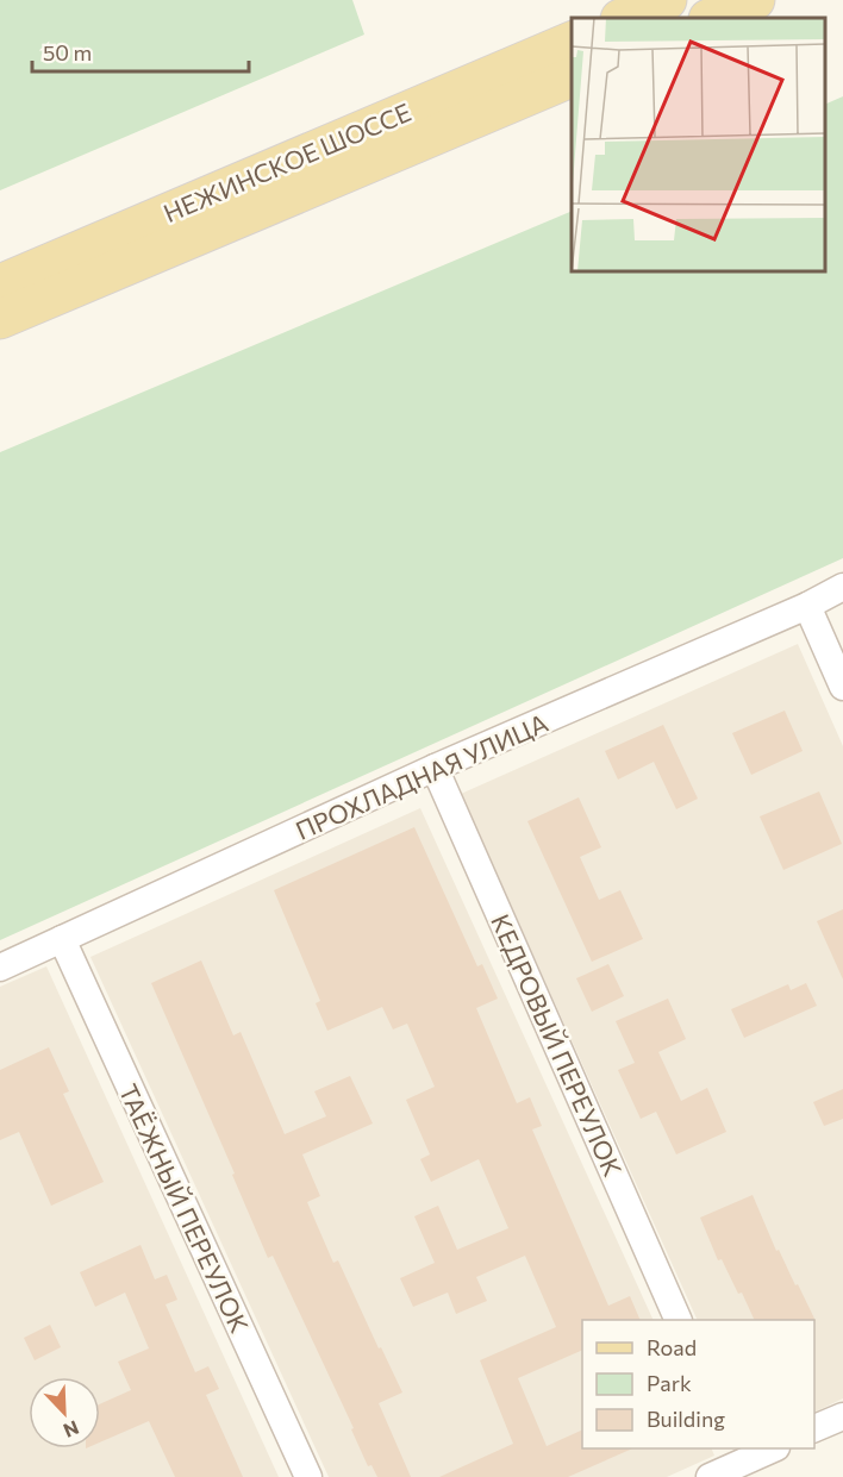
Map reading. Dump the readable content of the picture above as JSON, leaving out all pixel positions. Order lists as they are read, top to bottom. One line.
{"streets":{"main road":["НЕЖИНСКОЕ ШОССЕ"],"street":["ПРОХЛАДНАЯ УЛИЦА","КЕДРОВЫЙ ПЕРЕУЛОК","ТАЁЖНЫЙ ПЕРЕУЛОК"]},"crossings":[["ПРОХЛАДНАЯ УЛИЦА","КЕДРОВЫЙ ПЕРЕУЛОК"],["ПРОХЛАДНАЯ УЛИЦА","ТАЁЖНЫЙ ПЕРЕУЛОК"]],"legend":["Road","Park","Building"],"scale_bar":"50 m","north":"bottom right"}
